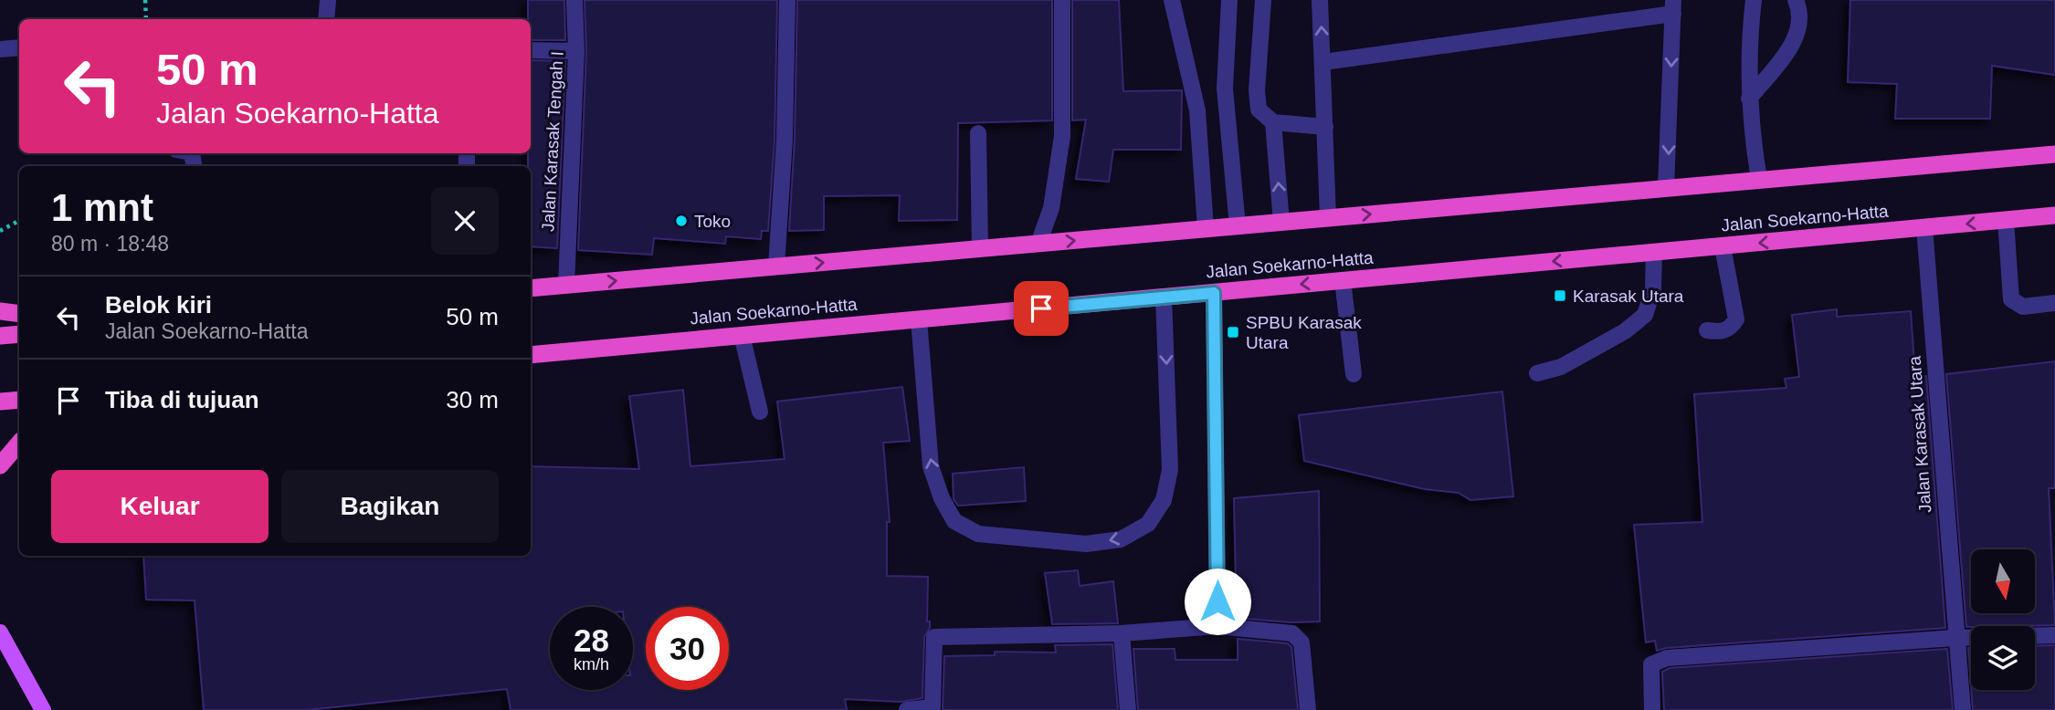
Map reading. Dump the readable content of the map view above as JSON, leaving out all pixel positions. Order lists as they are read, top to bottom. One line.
{"streets":{"highway":["Jalan Soekarno-Hatta"],"street":["Jalan Karasak Tengah I","Jalan Karasak Utara"]},"crossings":[["Jalan Soekarno-Hatta","Jalan Karasak Utara"]],"places":{"other":["Toko"],"transit":["Karasak Utara","SPBU Karasak Utara"]},"north":"bottom","page":{"turn":["50 m","Jalan Soekarno-Hatta"],"heading":["1 mnt","80 m · 18:48"],"list":[{"name":"Belok kiri","note":"Jalan Soekarno-Hatta","value":"50 m"},{"name":"Tiba di tujuan","value":"30 m"}],"buttons":["Keluar","Bagikan"],"speed":"28 km/h","limit":"30"}}
